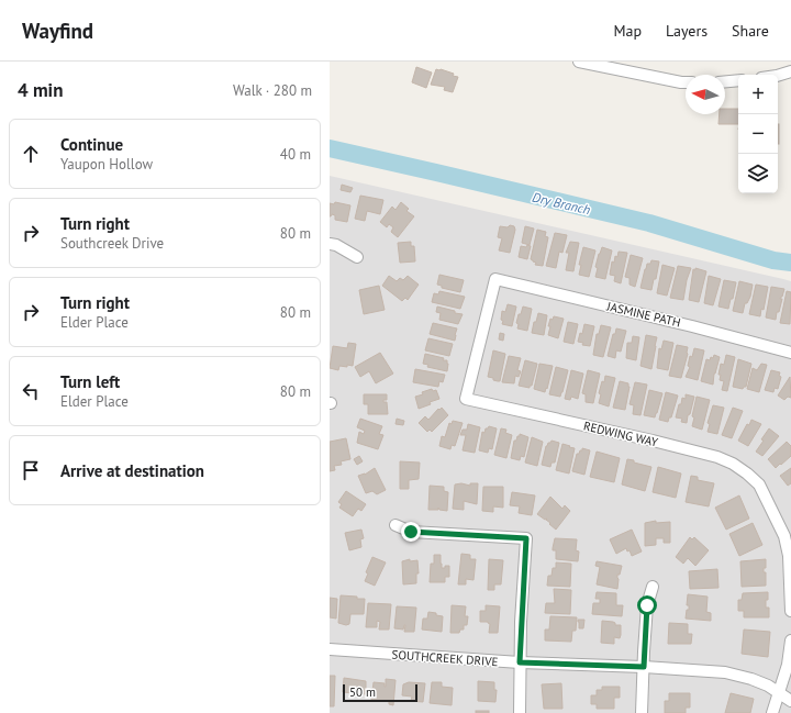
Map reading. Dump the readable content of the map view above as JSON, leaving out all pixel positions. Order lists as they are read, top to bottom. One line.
{"streets":{"street":["JASMINE PATH","REDWING WAY","SOUTHCREEK DRIVE"]},"crossings":[["JASMINE PATH","REDWING WAY"]],"water":["Dry Branch"],"scale_bar":"50 m","north":"left","page":{"header":"Wayfind","nav":["Map","Layers","Share"],"heading":["4 min","Walk · 280 m"],"map_buttons":["+","−"],"list":[["Continue","Yaupon Hollow","40 m"],["Turn right","Southcreek Drive","80 m"],["Turn right","Elder Place","80 m"],["Turn left","Elder Place","80 m"],"Arrive at destination"],"scale":"50 m"}}
